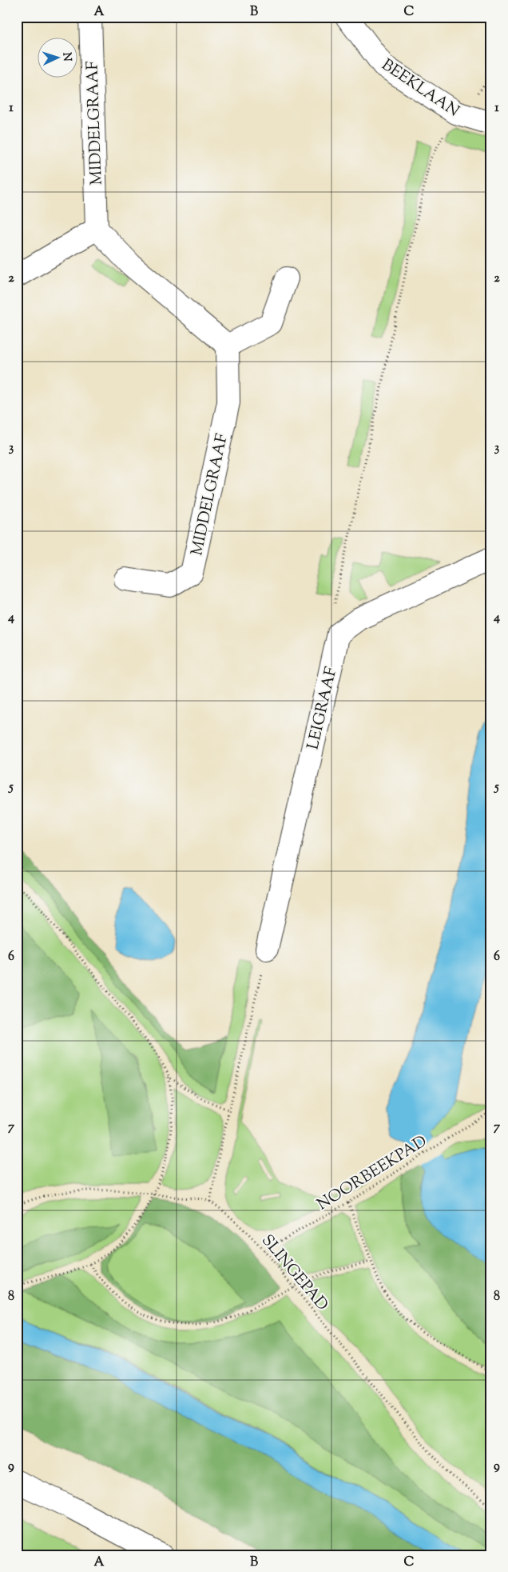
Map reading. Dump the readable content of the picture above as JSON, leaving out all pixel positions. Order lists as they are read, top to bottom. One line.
{"streets":{"street":["BEEKLAAN","MIDDELGRAAF","LEIGRAAF"],"path":["NOORBEEKPAD","SLINGEPAD"]},"crossings":[["NOORBEEKPAD","SLINGEPAD"]],"north":"right","grid":{"columns":["A","B","C"],"rows":["1","2","3","4","5","6","7","8","9"]}}
